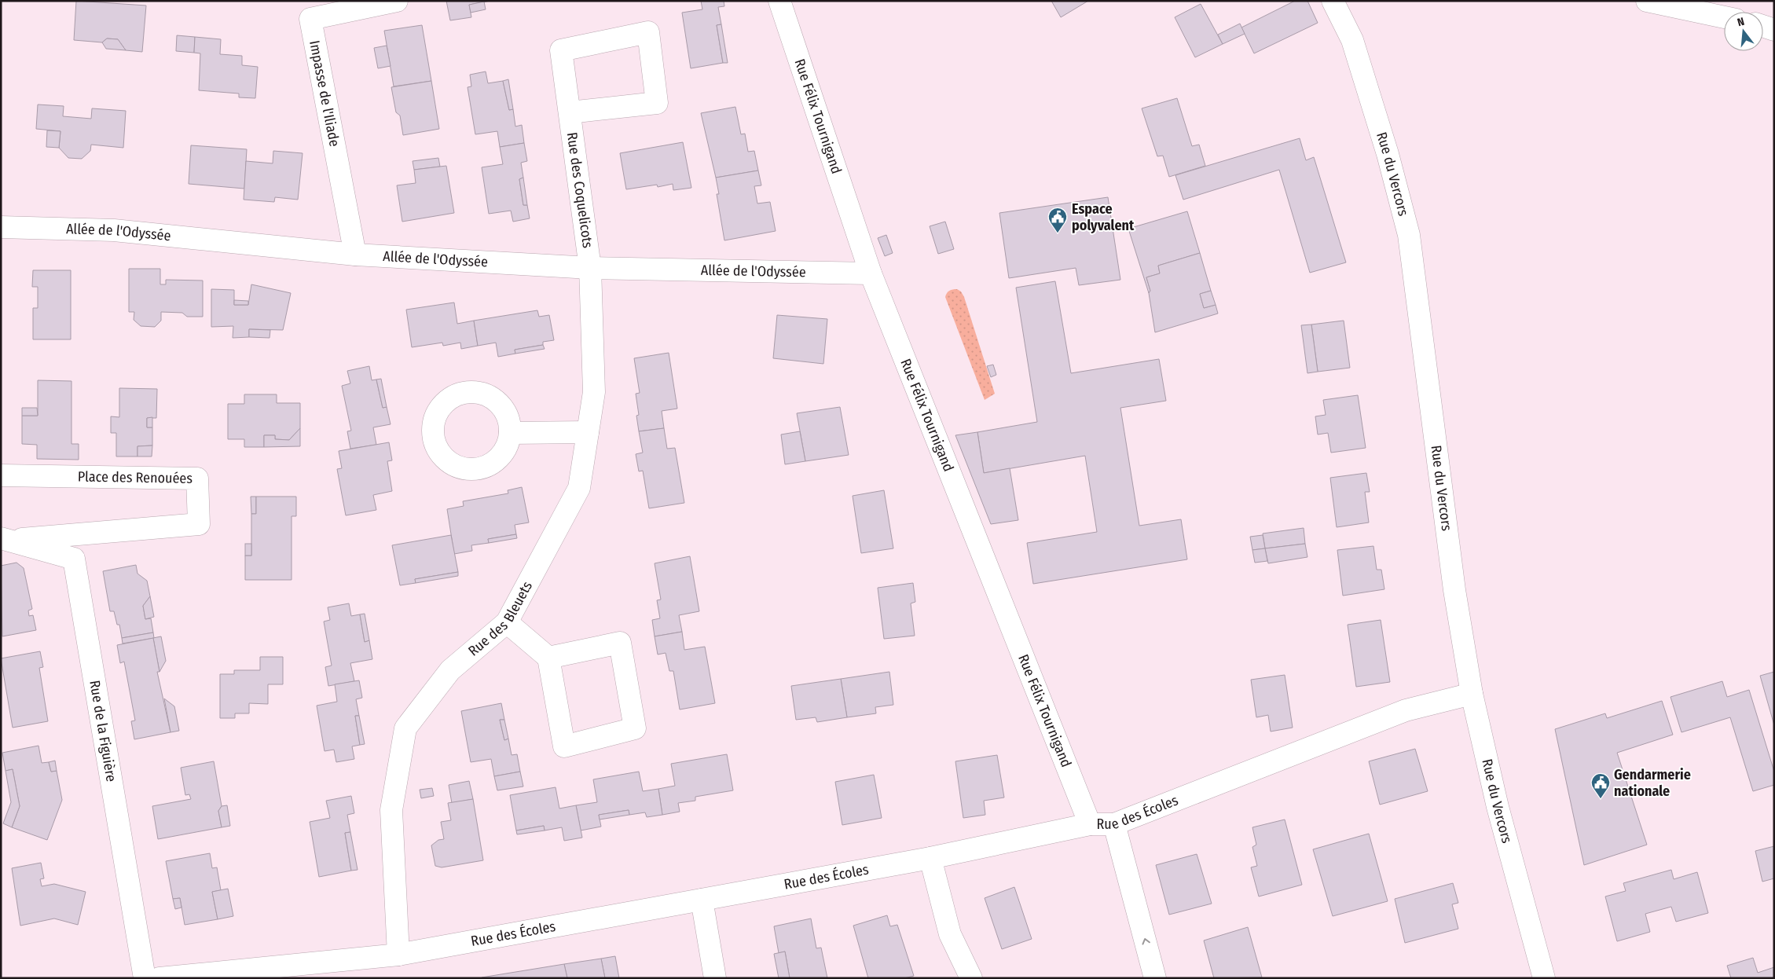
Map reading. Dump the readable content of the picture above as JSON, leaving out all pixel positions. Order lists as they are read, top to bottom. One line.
{"streets":{"street":["Impasse de l'Iliade","Rue Félix Tournigand","Rue du Vercors","Rue des Coquelicots","Allée de l'Odyssée","Place des Renouées","Rue des Bleuets","Rue de la Figuière","Rue des Écoles"]},"crossings":[["Impasse de l'Iliade","Allée de l'Odyssée"],["Rue Félix Tournigand","Allée de l'Odyssée"],["Rue Félix Tournigand","Rue des Écoles"],["Rue du Vercors","Rue des Écoles"],["Rue des Coquelicots","Allée de l'Odyssée"],["Rue des Coquelicots","Rue des Bleuets"],["Allée de l'Odyssée","Rue des Bleuets"],["Place des Renouées","Rue de la Figuière"],["Rue des Bleuets","Rue des Écoles"]],"places":{"public building":["Espace polyvalent","Gendarmerie nationale"]},"north":"top"}
